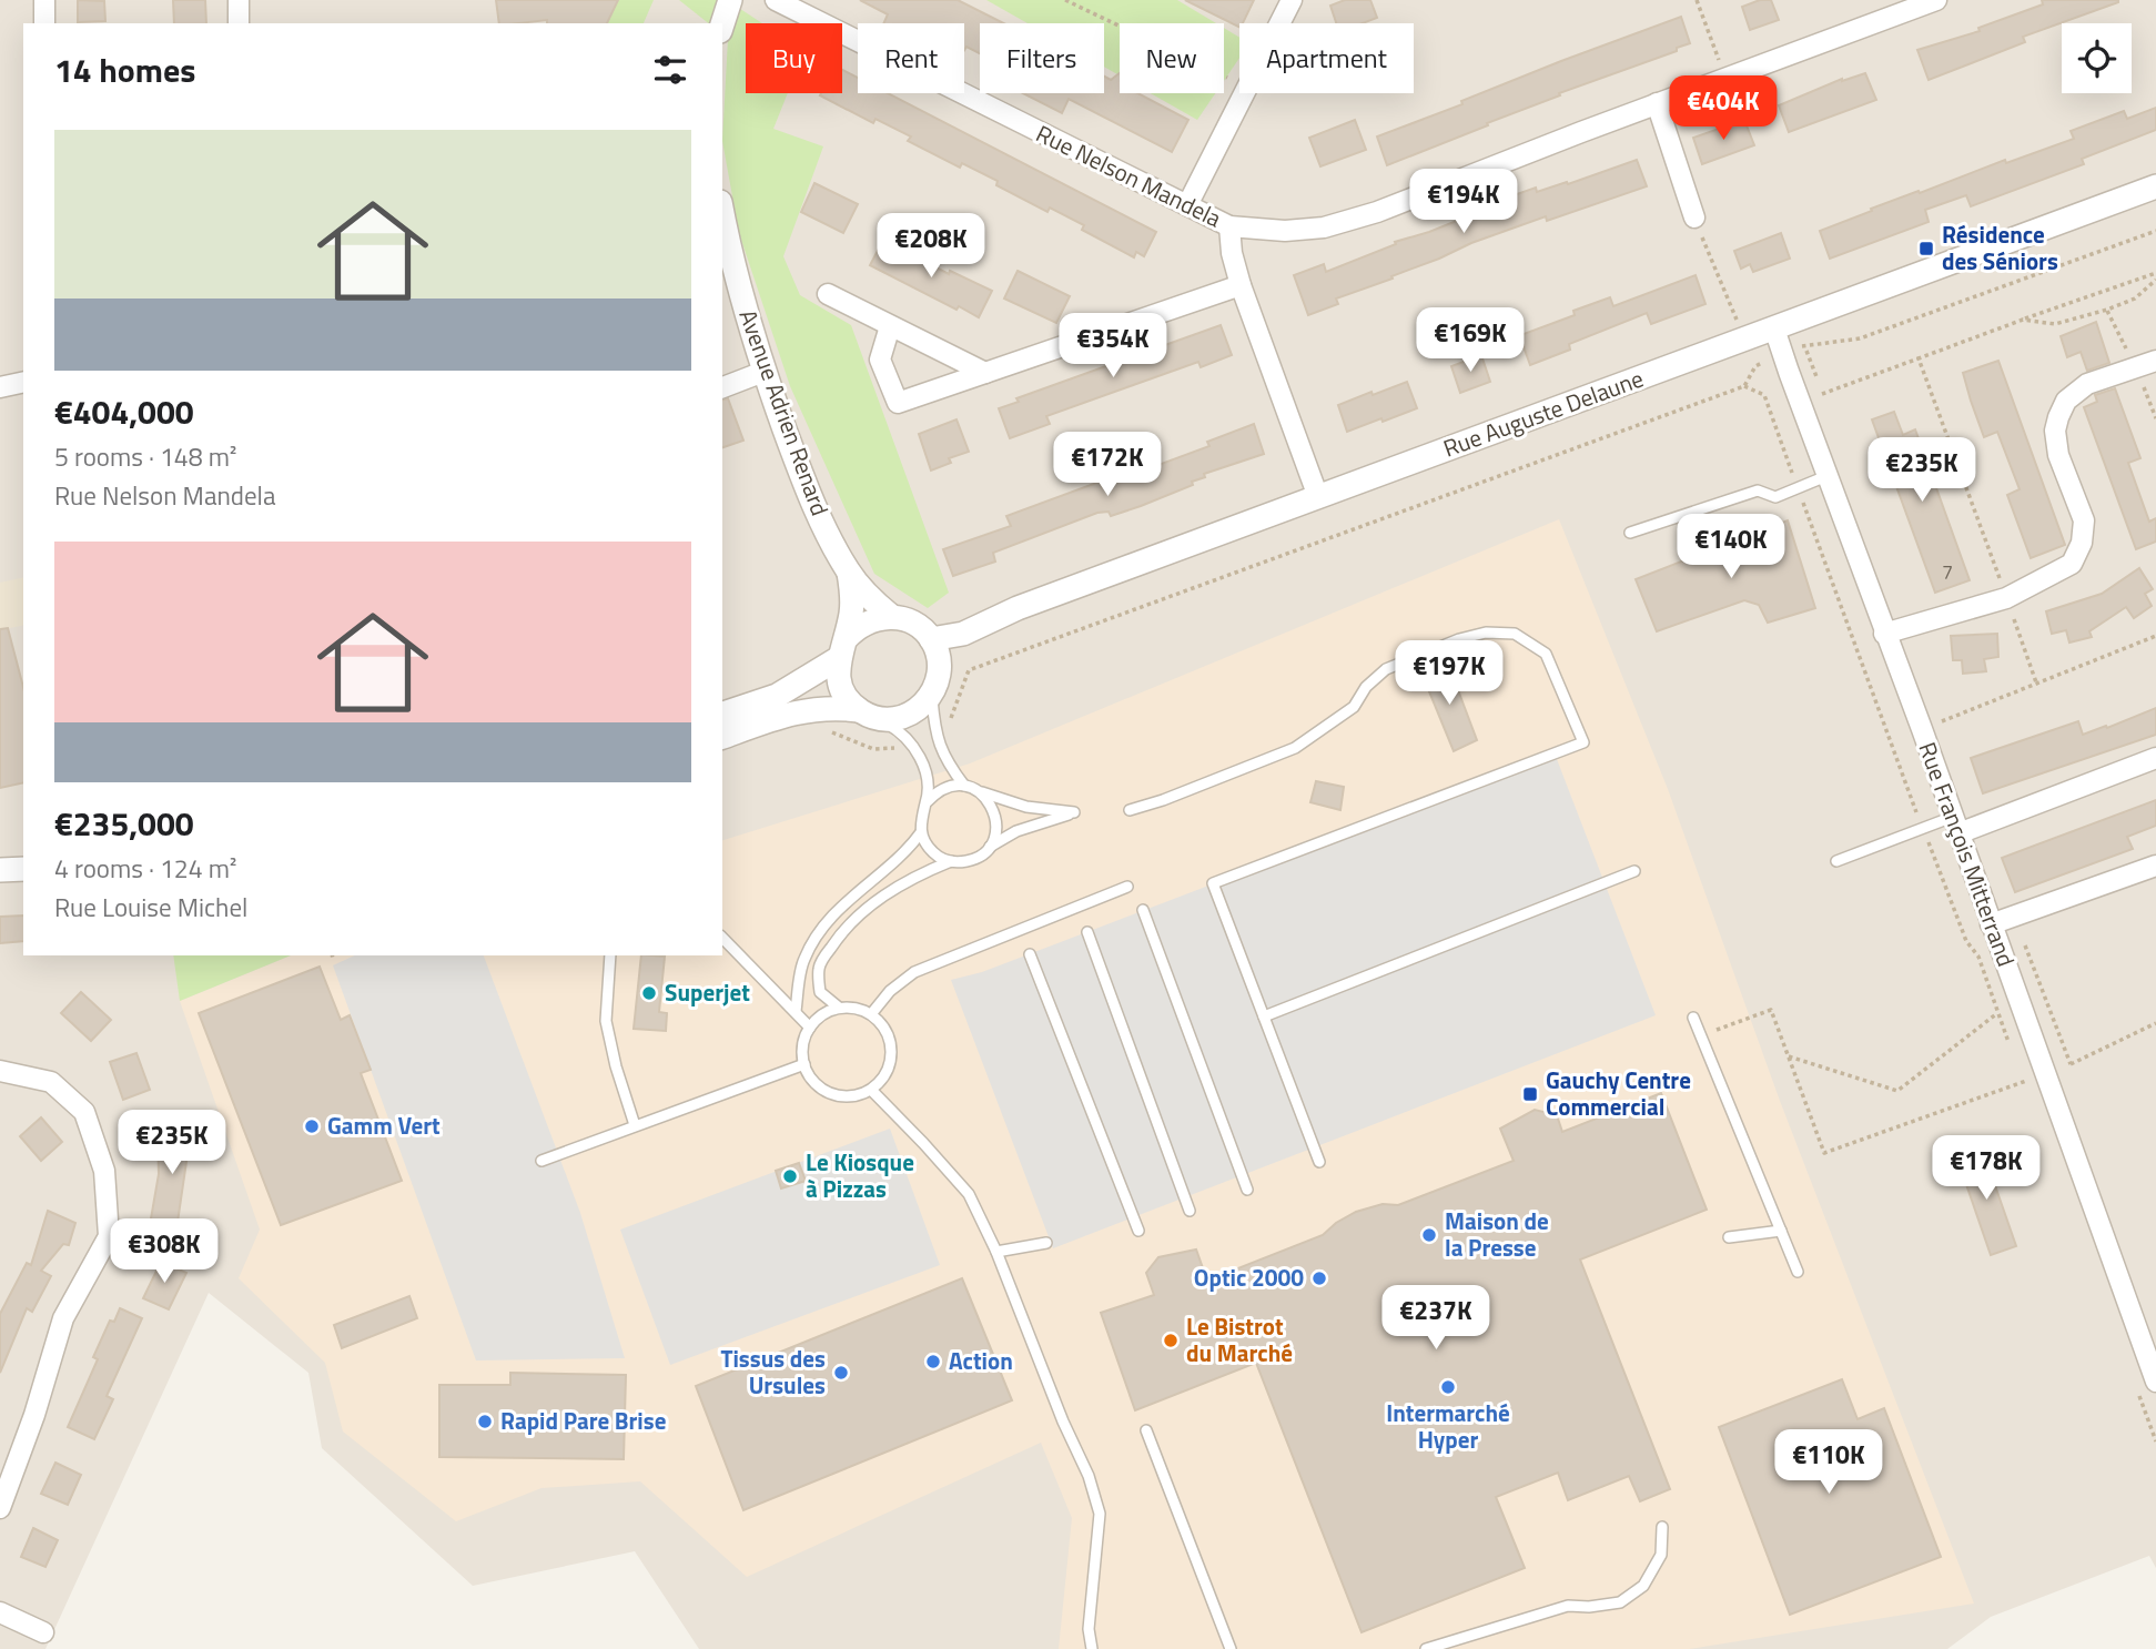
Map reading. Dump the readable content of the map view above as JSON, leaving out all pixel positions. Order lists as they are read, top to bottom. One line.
{"streets":{"street":["Rue Nelson Mandela","Avenue Adrien Renard","Rue Auguste Delaune","Rue François Mitterrand"]},"crossings":[["Avenue Adrien Renard","Rue Auguste Delaune"],["Rue Auguste Delaune","Rue François Mitterrand"]],"places":{"transit":["Résidence des Séniors","Gauchy Centre Commercial"],"other":["Superjet","Gamm Vert","Le Kiosque à Pizzas","Maison de la Presse","Optic 2000","Le Bistrot du Marché","Action","Tissus des Ursules","Intermarché Hyper","Rapid Pare Brise"]},"house_numbers":["7"],"page":{"chip":["Buy","Rent","Filters","New","Apartment"],"heading":"14 homes","price":["€404K","€194K","€208K","€169K","€354K","€172K","€235K","€140K","€197K","€235K","€178K","€308K","€237K","€110K"],"list":[{"name":"€404,000","note":"5 rooms · 148 m² · Rue Nelson Mandela"},{"name":"€235,000","note":"4 rooms · 124 m² · Rue Louise Michel"}]}}
